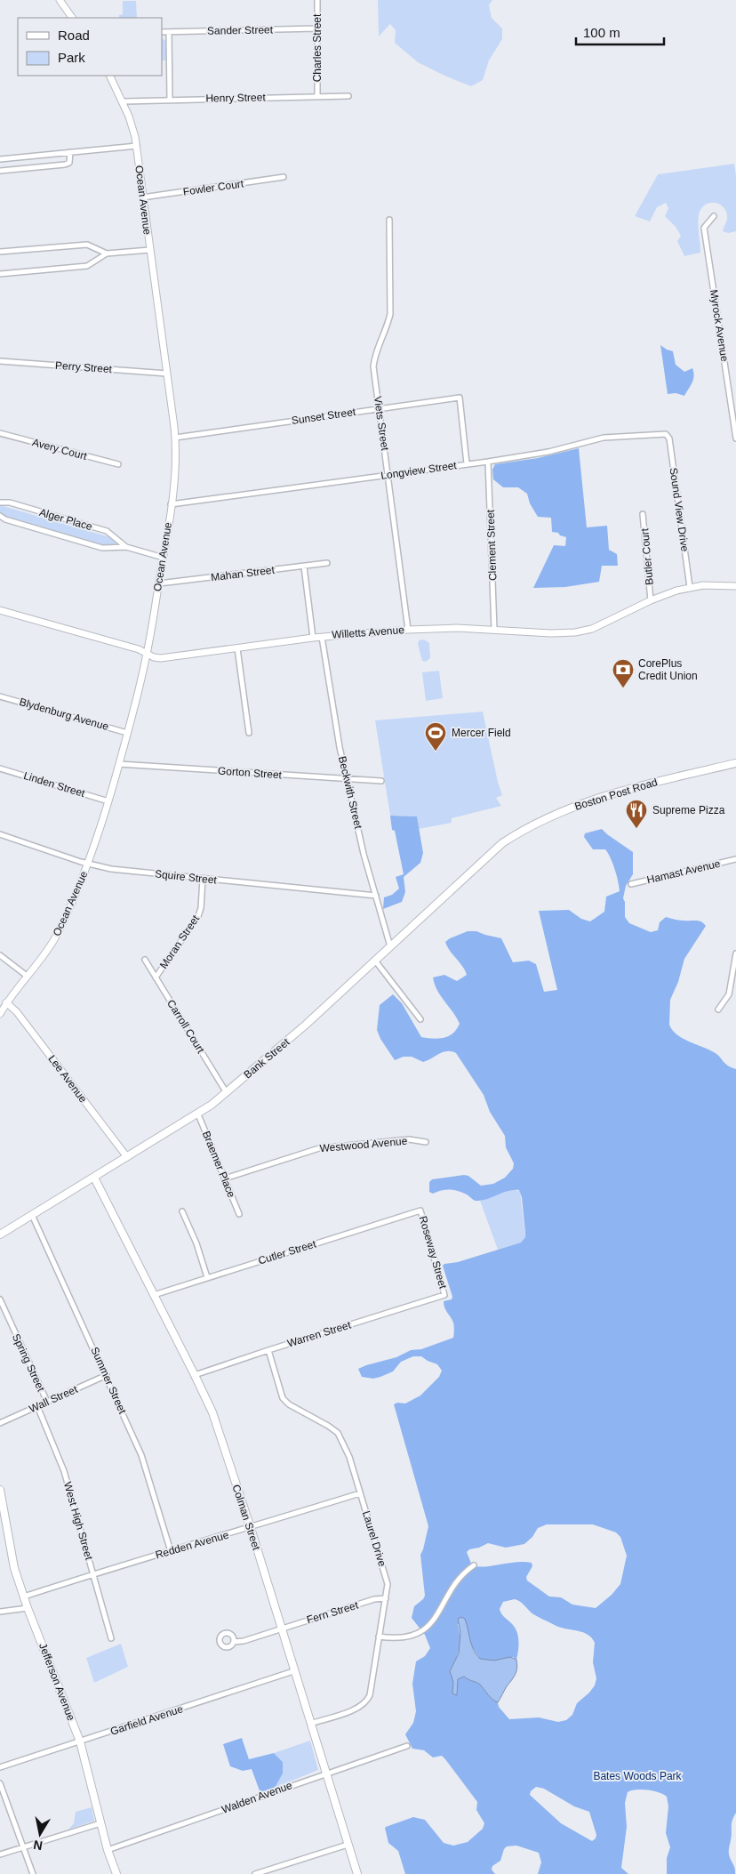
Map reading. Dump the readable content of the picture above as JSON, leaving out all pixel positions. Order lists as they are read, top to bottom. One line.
{"streets":{"main road":["Ocean Avenue","Willetts Avenue","Boston Post Road","Bank Street","Lee Avenue","Colman Street","Jefferson Avenue"],"street":["Sander Street","Charles Street","Henry Street","Fowler Court","Myrock Avenue","Perry Street","Sunset Street","Viets Street","Avery Court","Longview Street","Sound View Drive","Alger Place","Clement Street","Butler Court","Mahan Street","Blydenburg Avenue","Gorton Street","Linden Street","Beckwith Street","Hamast Avenue","Squire Street","Moran Street","Carroll Court","Westwood Avenue","Braemer Place","Cutler Street","Roseway Street","Warren Street","Spring Street","Summer Street","Wall Street","West High Street","Laurel Drive","Redden Avenue","Fern Street","Garfield Avenue","Walden Avenue"]},"crossings":[["Sander Street","Charles Street"],["Charles Street","Henry Street"],["Henry Street","Ocean Avenue"],["Fowler Court","Ocean Avenue"],["Ocean Avenue","Perry Street"],["Ocean Avenue","Sunset Street"],["Ocean Avenue","Longview Street"],["Ocean Avenue","Alger Place"],["Ocean Avenue","Mahan Street"],["Ocean Avenue","Willetts Avenue"],["Ocean Avenue","Blydenburg Avenue"],["Ocean Avenue","Gorton Street"],["Ocean Avenue","Linden Street"],["Ocean Avenue","Squire Street"],["Ocean Avenue","Lee Avenue"],["Sunset Street","Viets Street"],["Sunset Street","Longview Street"],["Viets Street","Longview Street"],["Viets Street","Willetts Avenue"],["Longview Street","Sound View Drive"],["Longview Street","Clement Street"],["Sound View Drive","Willetts Avenue"],["Clement Street","Willetts Avenue"],["Butler Court","Willetts Avenue"],["Willetts Avenue","Beckwith Street"],["Gorton Street","Beckwith Street"],["Beckwith Street","Squire Street"],["Beckwith Street","Bank Street"],["Boston Post Road","Bank Street"],["Squire Street","Moran Street"],["Moran Street","Carroll Court"],["Carroll Court","Bank Street"],["Bank Street","Lee Avenue"],["Bank Street","Braemer Place"],["Bank Street","Summer Street"],["Bank Street","Colman Street"],["Westwood Avenue","Braemer Place"],["Cutler Street","Roseway Street"],["Cutler Street","Colman Street"],["Roseway Street","Warren Street"],["Warren Street","Colman Street"],["Warren Street","Laurel Drive"],["Spring Street","Wall Street"],["Summer Street","Wall Street"],["Summer Street","Redden Avenue"],["Wall Street","West High Street"],["Colman Street","Laurel Drive"],["Colman Street","Redden Avenue"],["Colman Street","Fern Street"],["Colman Street","Garfield Avenue"],["Colman Street","Walden Avenue"],["West High Street","Redden Avenue"],["Laurel Drive","Redden Avenue"],["Laurel Drive","Fern Street"],["Redden Avenue","Jefferson Avenue"],["Jefferson Avenue","Garfield Avenue"],["Jefferson Avenue","Walden Avenue"]],"parks":["Bates Woods Park"],"places":{"bank":["CorePlus Credit Union"],"sports":["Mercer Field"],"restaurant":["Supreme Pizza"]},"legend":["Road","Park"],"scale_bar":"100 m","north":"bottom"}
